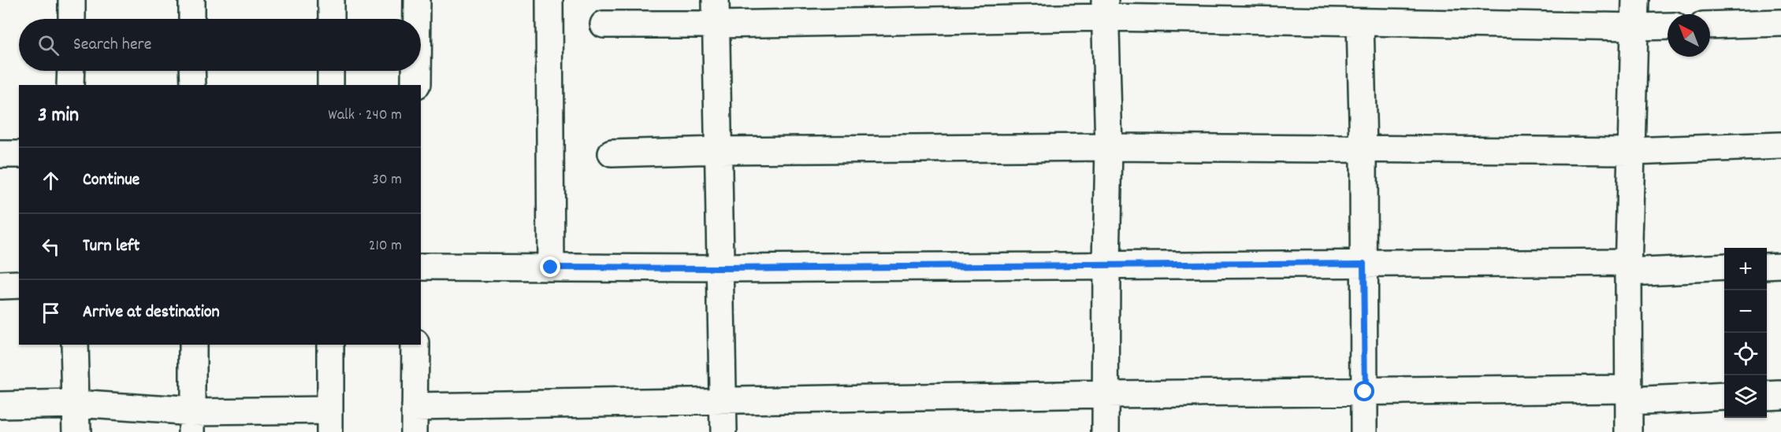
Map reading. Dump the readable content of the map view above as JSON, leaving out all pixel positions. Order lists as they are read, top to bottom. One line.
{"north":"top left","page":{"search":"Search here","heading":["3 min","Walk · 240 m"],"list":[["Continue","30 m"],["Turn left","210 m"],"Arrive at destination"],"map_buttons":["+","−"]}}
